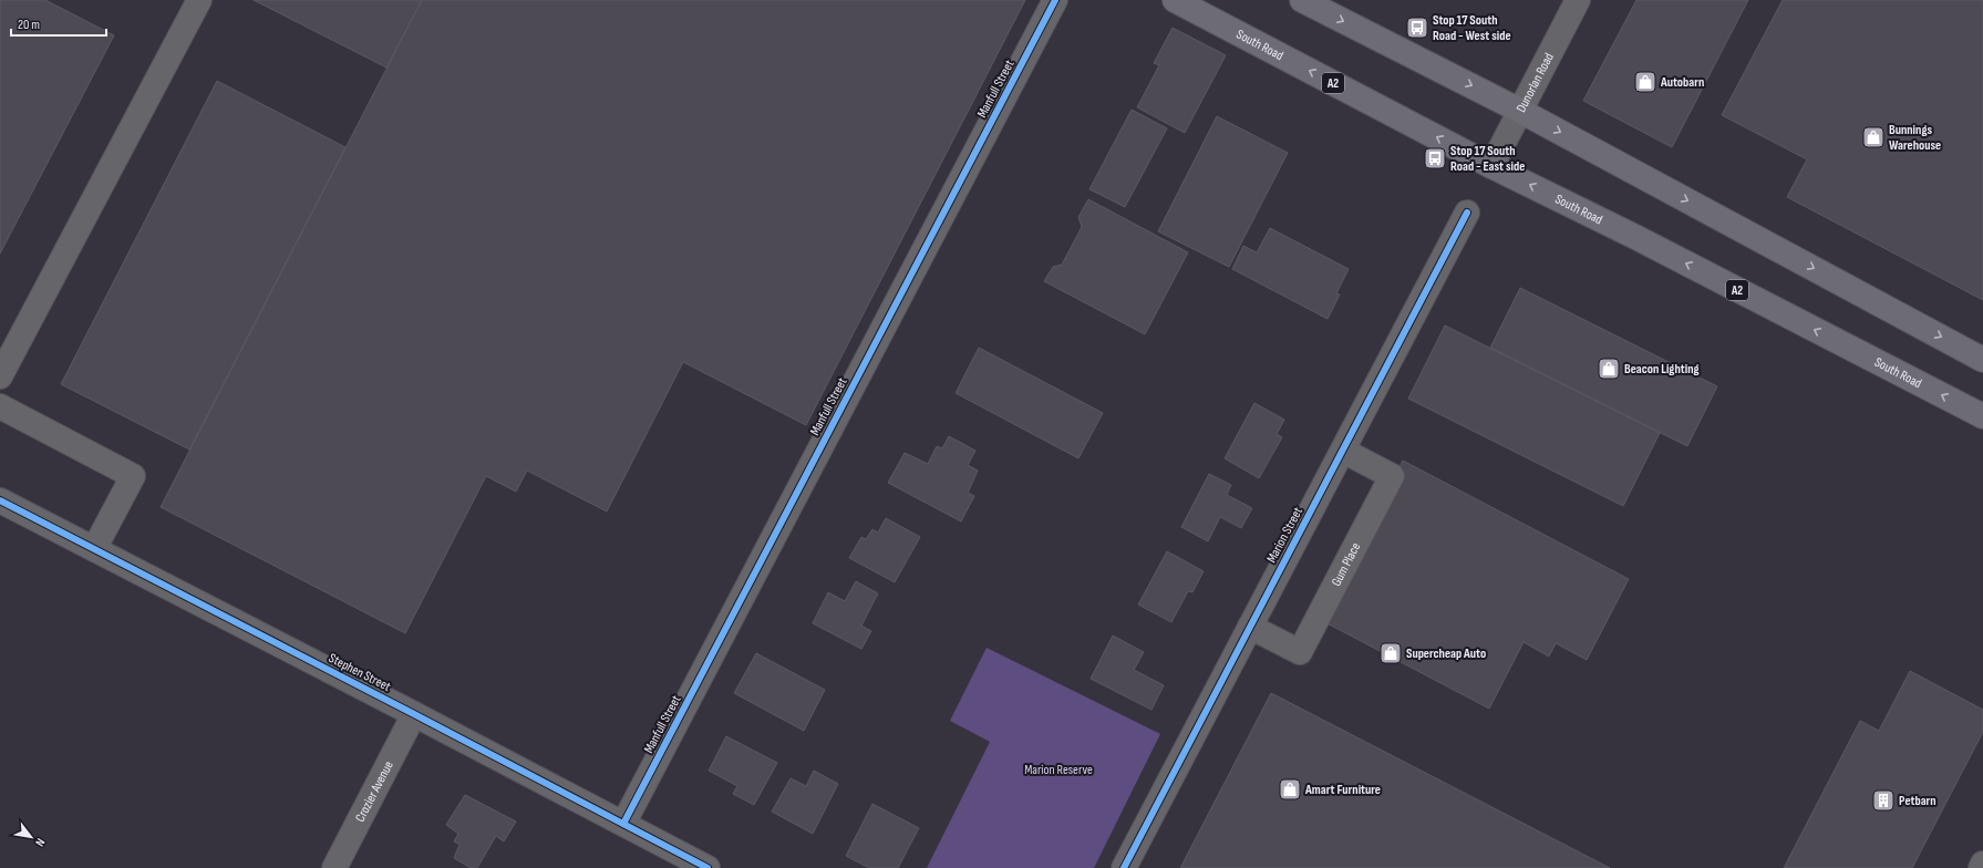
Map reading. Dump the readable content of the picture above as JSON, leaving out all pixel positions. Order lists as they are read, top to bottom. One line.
{"streets":{"highway":["South Road","A2"],"street":["Dunorlan Road","Manfull Street","Marion Street","Gum Place","Stephen Street","Crozier Avenue"]},"crossings":[["South Road","Dunorlan Road"],["Manfull Street","Stephen Street"],["Marion Street","Gum Place"],["Stephen Street","Crozier Avenue"]],"parks":["Marion Reserve"],"places":{"bus stop":["Stop 17 South Road - West side","Stop 17 South Road - East side"],"shop":["Autobarn","Bunnings Warehouse","Beacon Lighting","Supercheap Auto","Amart Furniture"],"building":["Petbarn"]},"scale_bar":"20 m","north":"bottom right"}
